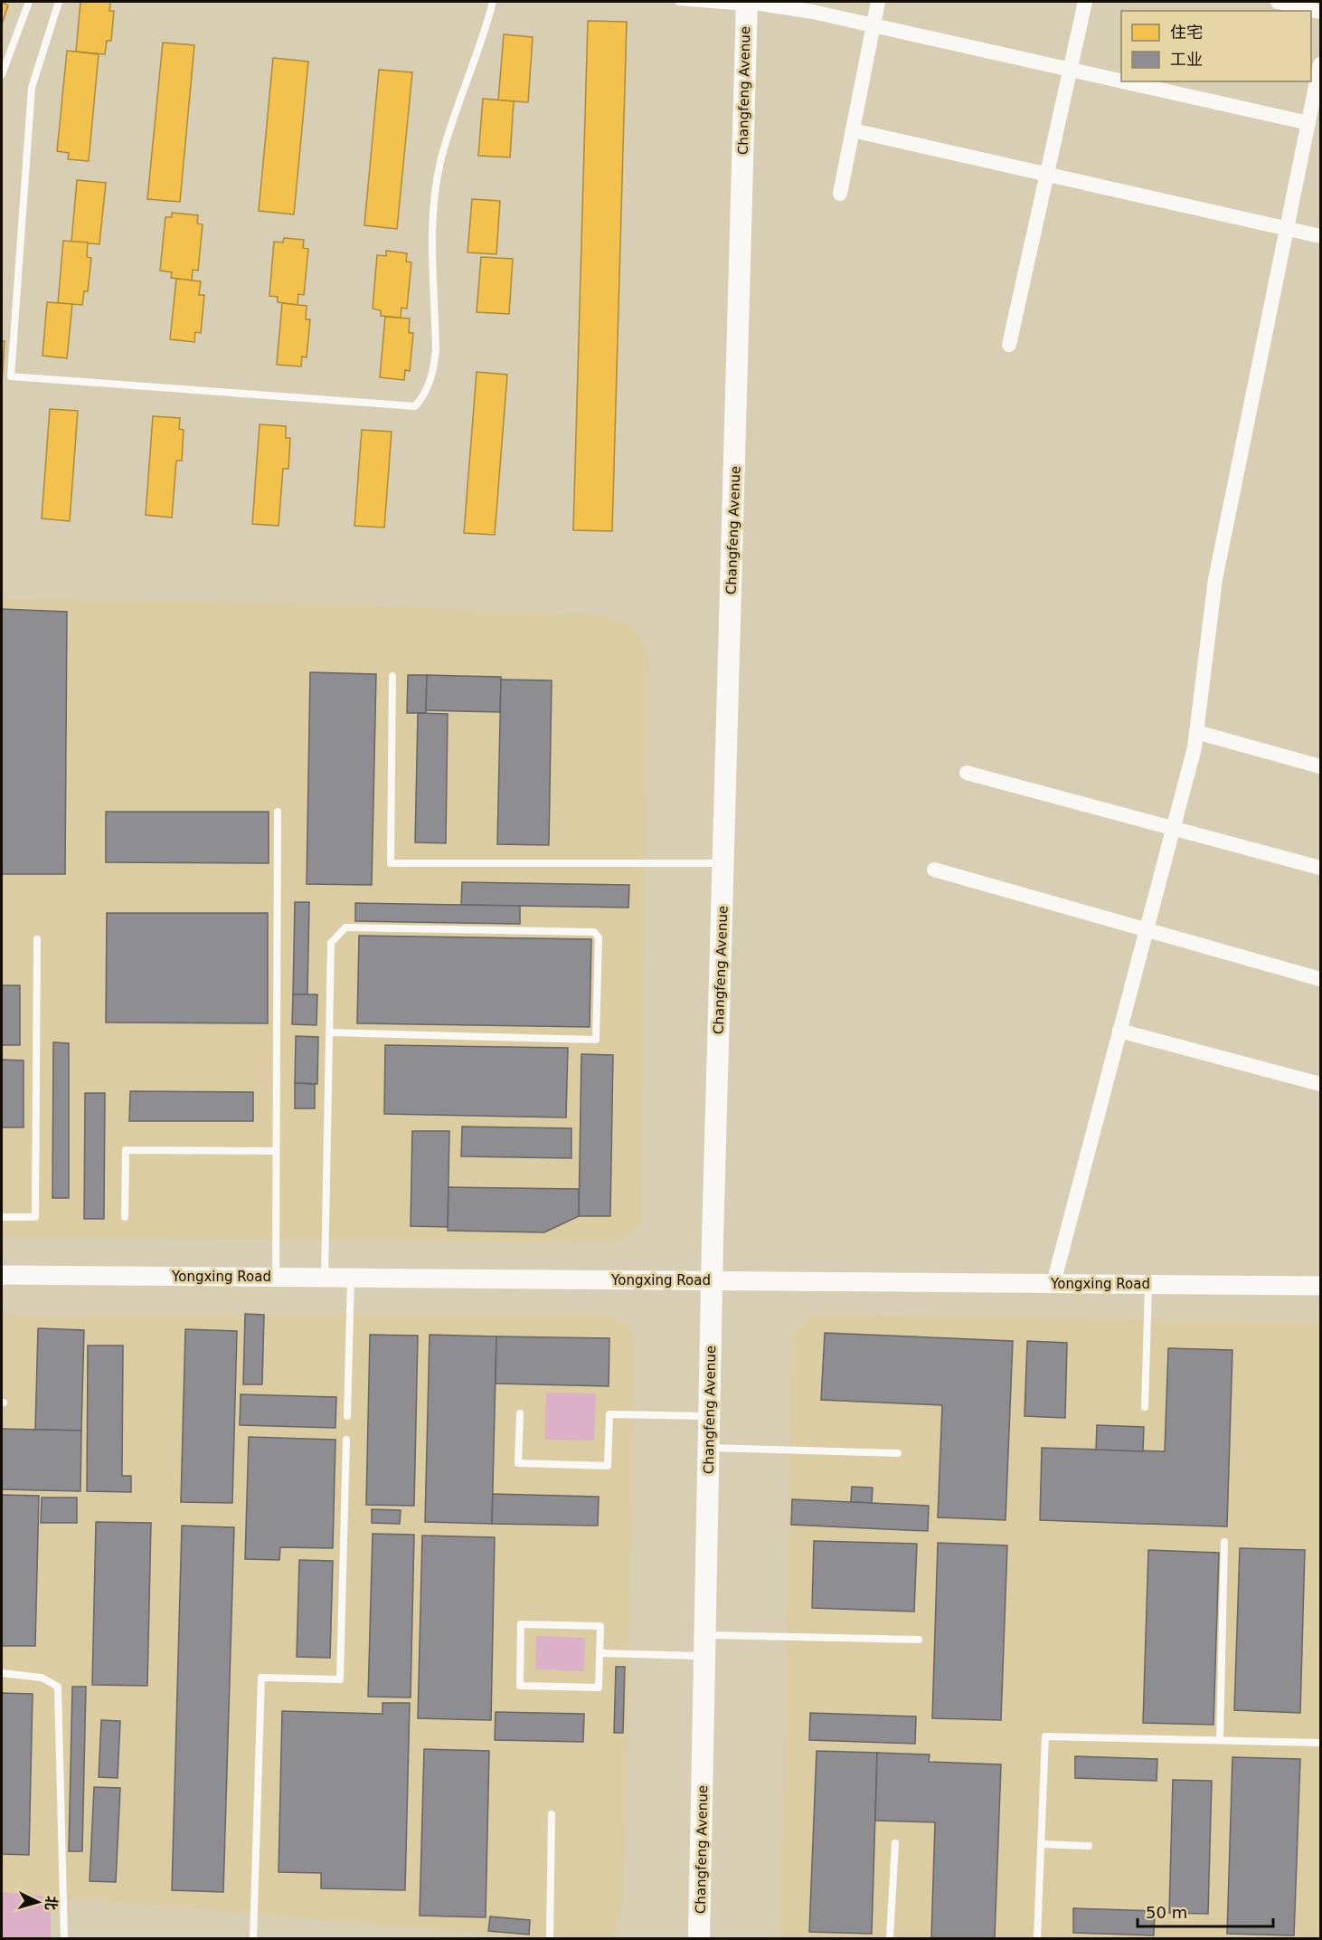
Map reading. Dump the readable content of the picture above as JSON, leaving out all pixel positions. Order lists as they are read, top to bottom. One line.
{"streets":{"main road":["Changfeng Avenue"],"street":["Yongxing Road"]},"crossings":[["Changfeng Avenue","Yongxing Road"]],"legend":["住宅","工业"],"scale_bar":"50 m","north":"right"}
